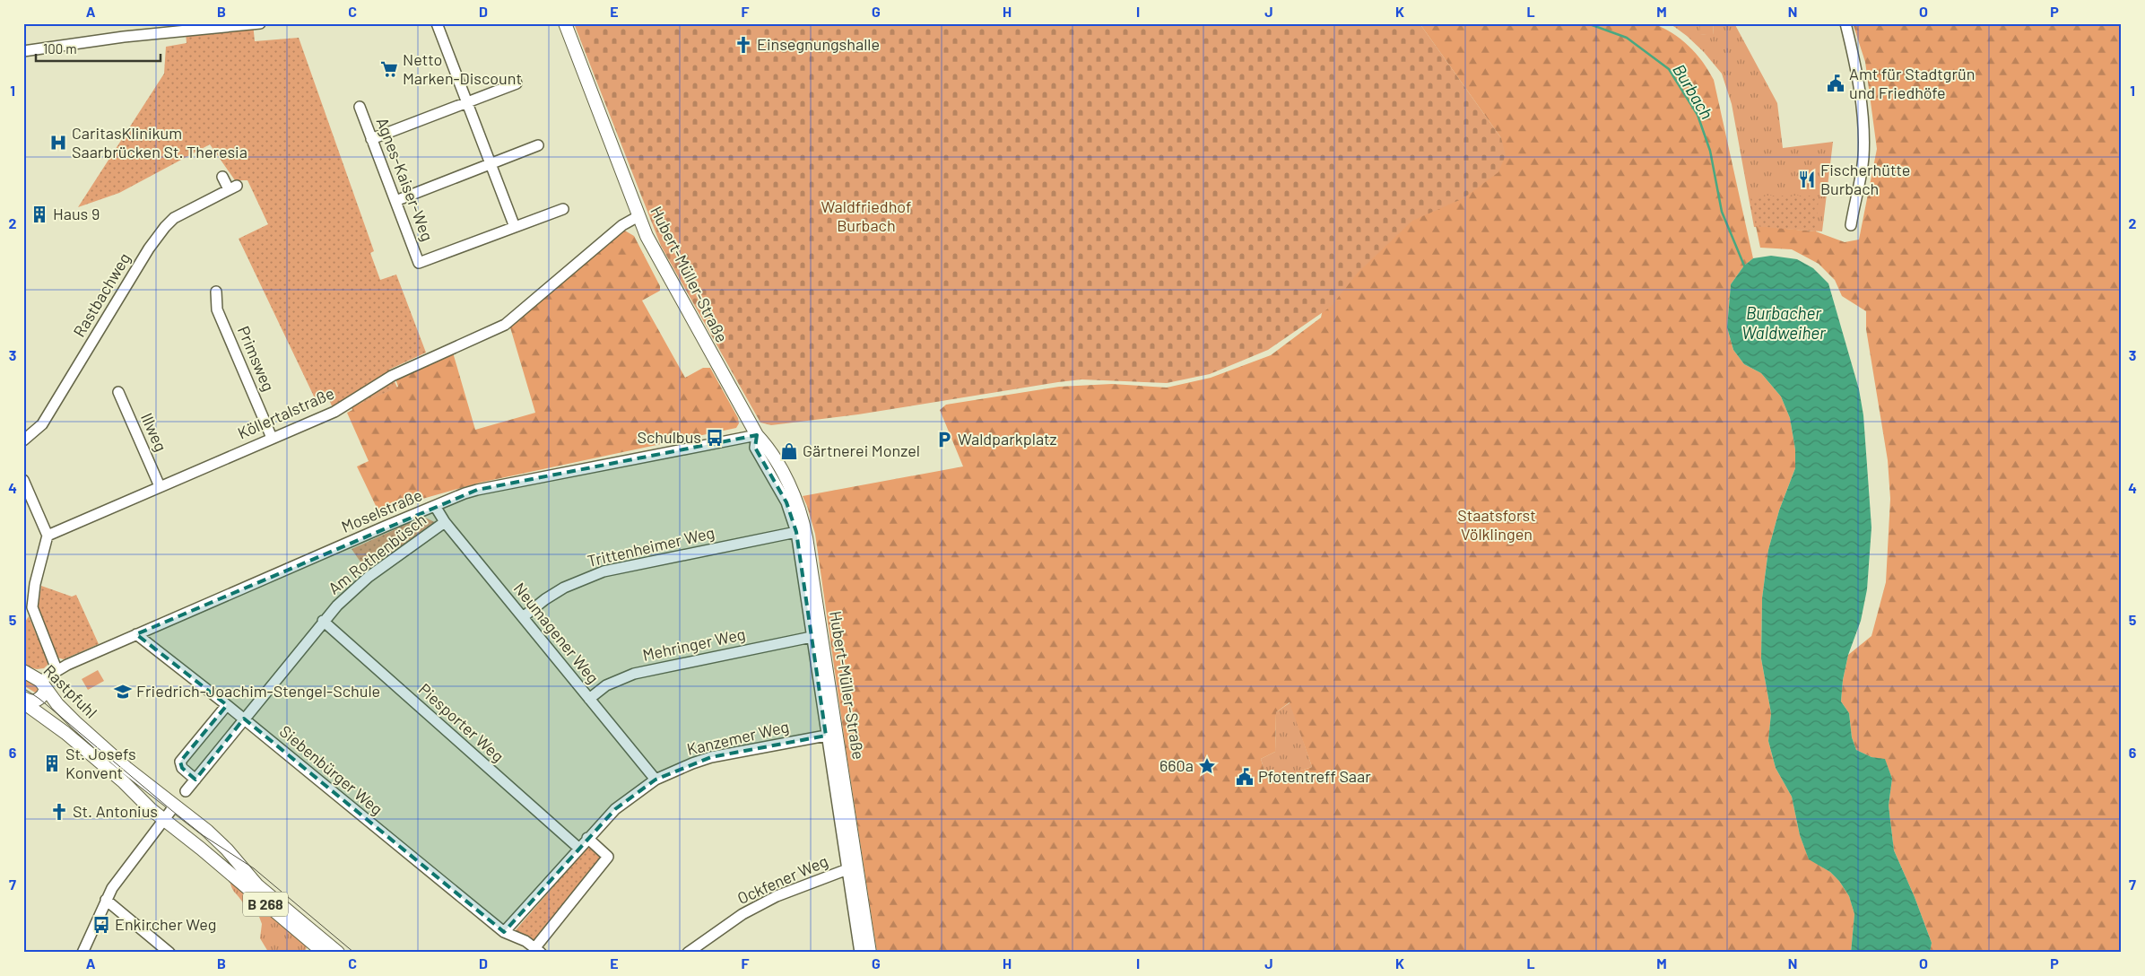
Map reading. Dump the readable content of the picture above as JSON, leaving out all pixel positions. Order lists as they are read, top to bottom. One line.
{"streets":{"main road":["Hubert-Müller-Straße","Rastpfuhl","B 268"],"street":["Agnes-Kaiser-Weg","Rastbachweg","Primsweg","Köllertalstraße","Illweg","Moselstraße","Trittenheimer Weg","Am Rothenbüsch","Neumagener Weg","Mehringer Weg","Piesporter Weg","Kanzemer Weg","Siebenbürger Weg","Ockfener Weg"]},"crossings":[["Hubert-Müller-Straße","Köllertalstraße"],["Hubert-Müller-Straße","Moselstraße"],["Hubert-Müller-Straße","Trittenheimer Weg"],["Hubert-Müller-Straße","Mehringer Weg"],["Hubert-Müller-Straße","Kanzemer Weg"],["Hubert-Müller-Straße","Ockfener Weg"],["Primsweg","Köllertalstraße"],["Köllertalstraße","Illweg"],["Moselstraße","Neumagener Weg"],["Moselstraße","Rastpfuhl"],["Moselstraße","Siebenbürger Weg"],["Trittenheimer Weg","Neumagener Weg"],["Am Rothenbüsch","Neumagener Weg"],["Am Rothenbüsch","Piesporter Weg"],["Am Rothenbüsch","Siebenbürger Weg"],["Neumagener Weg","Mehringer Weg"],["Neumagener Weg","Kanzemer Weg"],["Rastpfuhl","B 268"],["Piesporter Weg","Kanzemer Weg"],["Kanzemer Weg","Siebenbürger Weg"]],"water":["Burbach","Burbacher Waldweiher"],"parks":["Waldfriedhof Burbach","Staatsforst Völklingen"],"places":{"church":["Einsegnungshalle","St. Antonius"],"supermarket":["Netto Marken-Discount"],"public building":["Amt für Stadtgrün und Friedhöfe","Pfotentreff Saar"],"hospital":["CaritasKlinikum Saarbrücken St. Theresia"],"restaurant":["Fischerhütte Burbach"],"building":["Haus 9","St. Josefs Konvent"],"bus stop":["Schulbus","Enkircher Weg"],"parking":["Waldparkplatz"],"shop":["Gärtnerei Monzel"],"school or university":["Friedrich-Joachim-Stengel-Schule"],"place":["660a"]},"scale_bar":"100 m","grid":{"columns":["A","B","C","D","E","F","G","H","I","J","K","L","M","N","O","P"],"rows":["1","2","3","4","5","6","7"]}}
